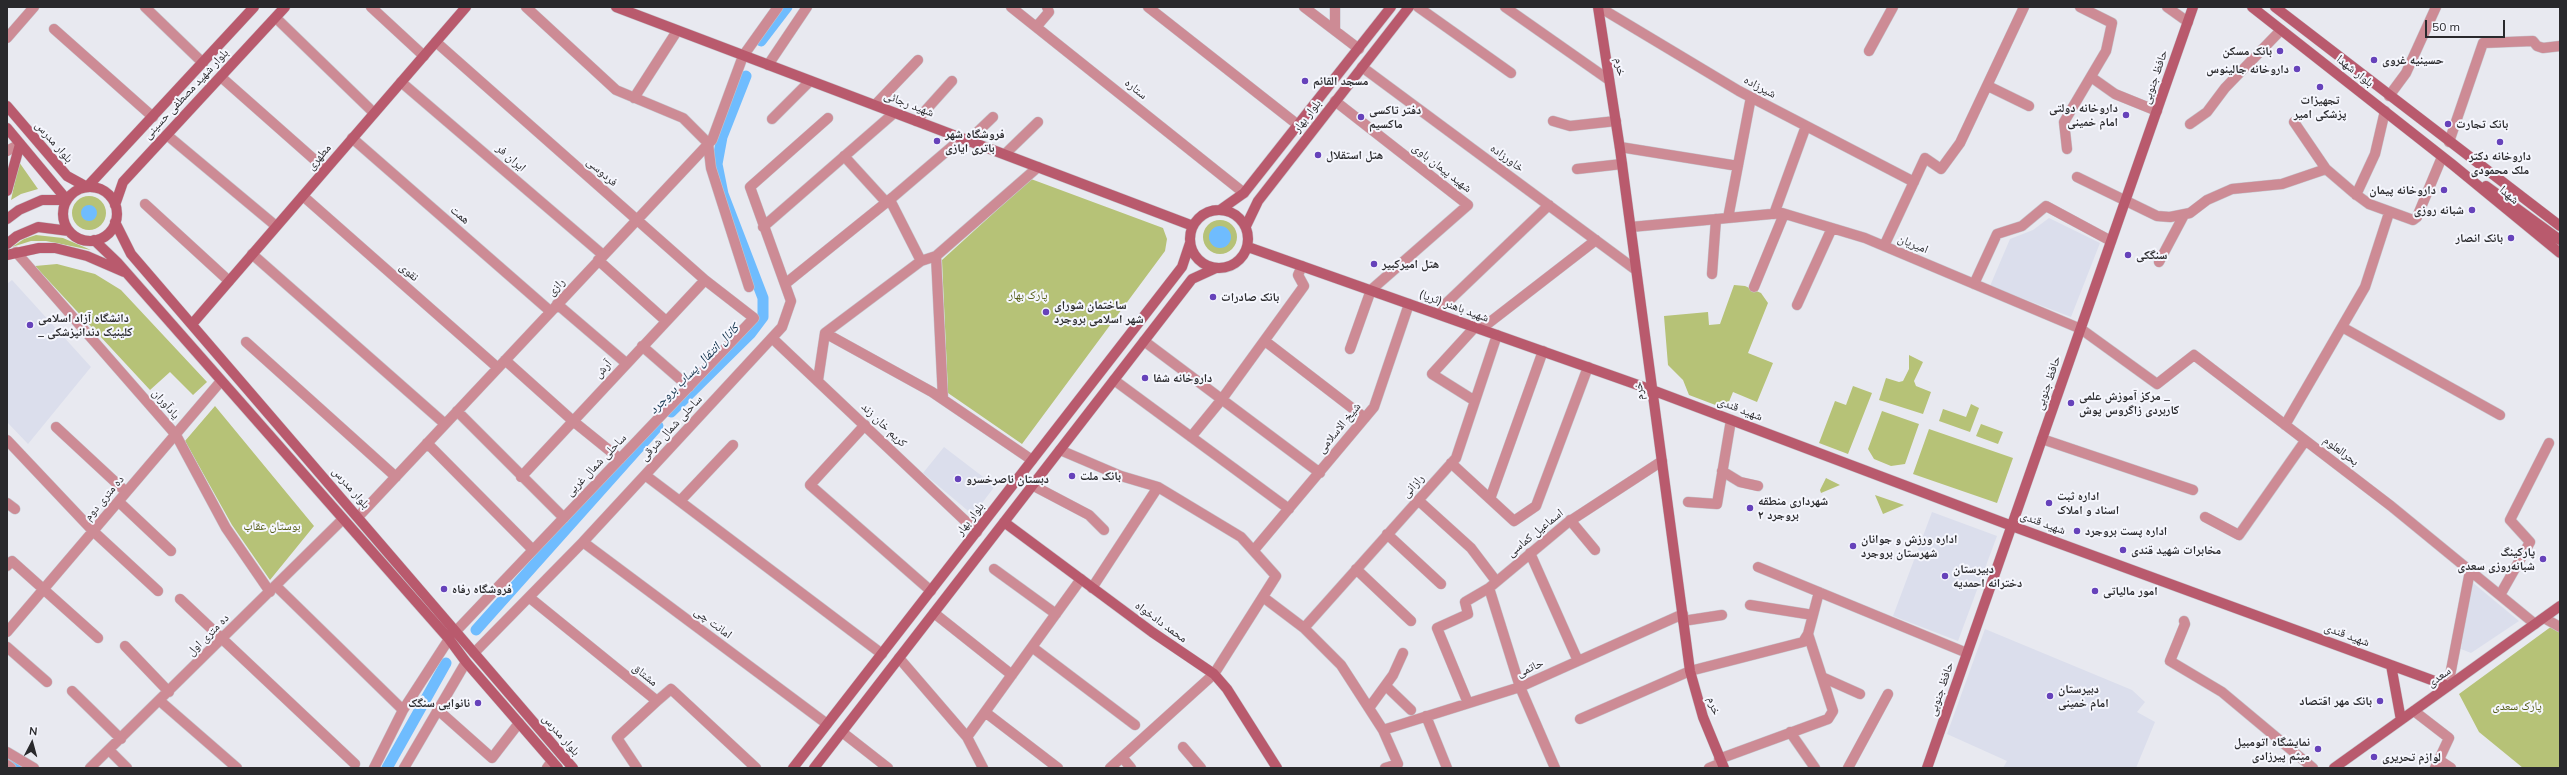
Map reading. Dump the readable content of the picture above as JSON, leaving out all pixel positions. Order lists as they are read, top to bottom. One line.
{"streets":{"main road":["خرم","بلوار شهدا","حافظ جنوبی","بلوار شهید مصطفی حسینی","شهید رجائی","بلوار بهار","بلوار مدرس","مطهری","شهدا","شهید باهنر (ثریا)","شهید قندی","محمد دادخواه","سعدی"],"street":["شیرزاده","ستاره","ایران فر","خاورزاده","شهید پیمان باوی","فردوسی","همت","امیریان","نقوی","رازی","آرش","یادآوران","کریم خان زند","ساحلی شمال شرقی","شیخ الاسلامی","بحرالعلوم","ساحلی شمال غربی","رازانی","ده متری دوم","اسماعیل کماسی","امانت چی","ده متری اول","حاتمی","مشتاق"]},"crossings":[["خرم","شیرزاده"],["خرم","خاورزاده"],["خرم","امیریان"],["خرم","شهید باهنر (ثریا)"],["خرم","شهید قندی"],["خرم","اسماعیل کماسی"],["خرم","حاتمی"],["بلوار شهدا","شهدا"],["حافظ جنوبی","امیریان"],["حافظ جنوبی","شهید قندی"],["ستاره","بلوار بهار"],["بلوار شهید مصطفی حسینی","بلوار مدرس"],["شهید رجائی","بلوار بهار"],["شهید رجائی","رازی"],["شهید رجائی","شهید باهنر (ثریا)"],["بلوار بهار","خاورزاده"],["بلوار بهار","شهید پیمان باوی"],["بلوار بهار","شهید باهنر (ثریا)"],["بلوار بهار","کریم خان زند"],["بلوار بهار","امانت چی"],["بلوار مدرس","مطهری"],["بلوار مدرس","رازی"],["بلوار مدرس","ساحلی شمال شرقی"],["بلوار مدرس","ساحلی شمال غربی"],["بلوار مدرس","ده متری دوم"],["بلوار مدرس","ده متری اول"],["مطهری","ایران فر"],["مطهری","فردوسی"],["مطهری","همت"],["مطهری","نقوی"],["ایران فر","رازی"],["ایران فر","آرش"],["شهید پیمان باوی","شهید باهنر (ثریا)"],["فردوسی","رازی"],["فردوسی","آرش"],["فردوسی","ساحلی شمال غربی"],["همت","رازی"],["همت","آرش"],["امیریان","بحرالعلوم"],["نقوی","رازی"],["شهید باهنر (ثریا)","شهید قندی"],["شهید باهنر (ثریا)","شیخ الاسلامی"],["شهید باهنر (ثریا)","رازانی"],["یادآوران","ده متری دوم"],["یادآوران","ده متری اول"],["شهید قندی","سعدی"],["کریم خان زند","ساحلی شمال شرقی"],["ساحلی شمال شرقی","امانت چی"],["ساحلی شمال شرقی","مشتاق"],["بحرالعلوم","سعدی"],["اسماعیل کماسی","حاتمی"]],"water":["کانال انتقال پساب بروجرد"],"parks":["پارک بهار","بوستان عقاب","پارک سعدی"],"places":["بانک مسکن","حسینیه غروی","داروخانه جالینوس","مسجد القائم","تجهیزات پزشکی امیر","داروخانه دولتی امام خمینی","دفتر تاکسی ماکسیم","بانک تجارت","فروشگاه شهر باتری ایازی","داروخانه دکتر ملک محمودی","هتل استقلال","داروخانه پیمان","شبانه روزی","بانک انصار","سنگکی","هتل امیرکبیر","بانک صادرات","ساختمان شورای شهر اسلامی بروجرد","دانشگاه آزاد اسلامی _ کلینیک دندانپزشکی","داروخانه شفا","مرکز آموزش علمی _ کاربردی زاگروس پوش","بانک ملت","دبستان ناصرخسرو","اداره ثبت اسناد و املاک","شهرداری منطقه ۲ بروجرد","اداره پست بروجرد","اداره ورزش و جوانان شهرستان بروجرد","مخابرات شهید قندی","پارکینگ شبانه‌روزی سعدی","دبیرستان دخترانه احمدیه","فروشگاه رفاه","امور مالیاتی","دبیرستان امام خمینی","بانک مهر اقتصاد","نانوایی سنگک","نمایشگاه اتومبیل میثم پیرزادی","لوازم تحریری"],"scale_bar":"50 m","north":"top"}
